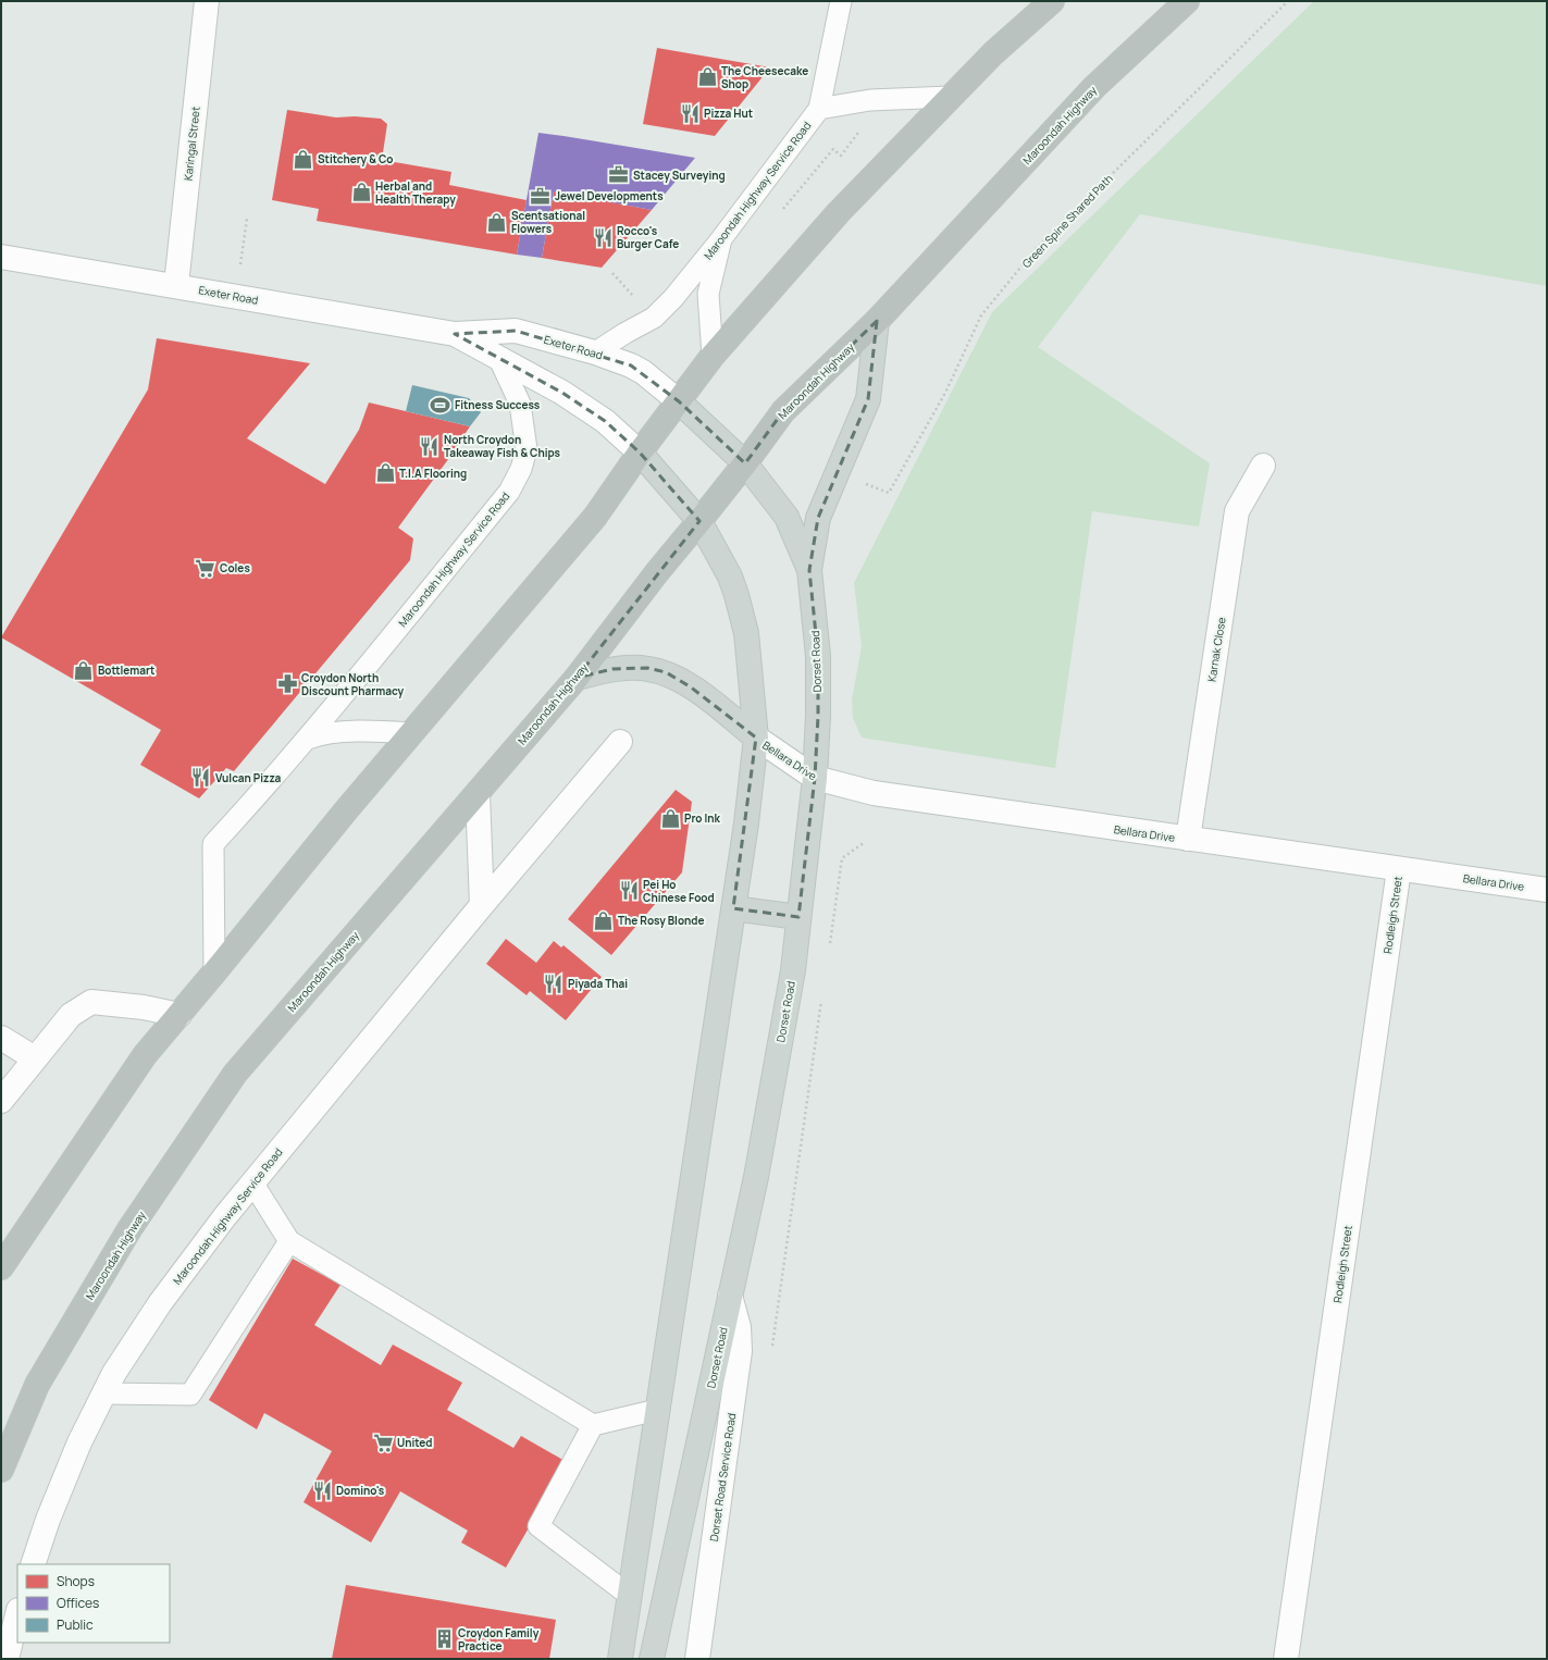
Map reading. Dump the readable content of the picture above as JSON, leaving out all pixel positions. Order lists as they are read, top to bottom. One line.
{"streets":{"highway":["Maroondah Highway"],"main road":["Dorset Road"],"street":["Karingal Street","Maroondah Highway Service Road","Exeter Road","Karnak Close","Bellara Drive","Rodleigh Street","Dorset Road Service Road"],"path":["Green Spine Shared Path"]},"crossings":[["Maroondah Highway","Dorset Road"],["Karingal Street","Exeter Road"],["Maroondah Highway Service Road","Exeter Road"],["Exeter Road","Dorset Road"],["Karnak Close","Bellara Drive"],["Dorset Road","Bellara Drive"],["Dorset Road","Dorset Road Service Road"],["Bellara Drive","Rodleigh Street"]],"places":{"shop":["The Cheesecake Shop","Stitchery & Co","Herbal and Health Therapy","Scentsational Flowers","T.I.A Flooring","Bottlemart","Pro Ink","The Rosy Blonde"],"restaurant":["Pizza Hut","Rocco's Burger Cafe","North Croydon Takeaway Fish & Chips","Vulcan Pizza","Pei Ho Chinese Food","Piyada Thai","Domino's"],"office":["Stacey Surveying","Jewel Developments"],"sports":["Fitness Success"],"supermarket":["Coles","United"],"pharmacy":["Croydon North Discount Pharmacy"],"building":["Croydon Family Practice"]},"legend":["Shops","Offices","Public"]}
